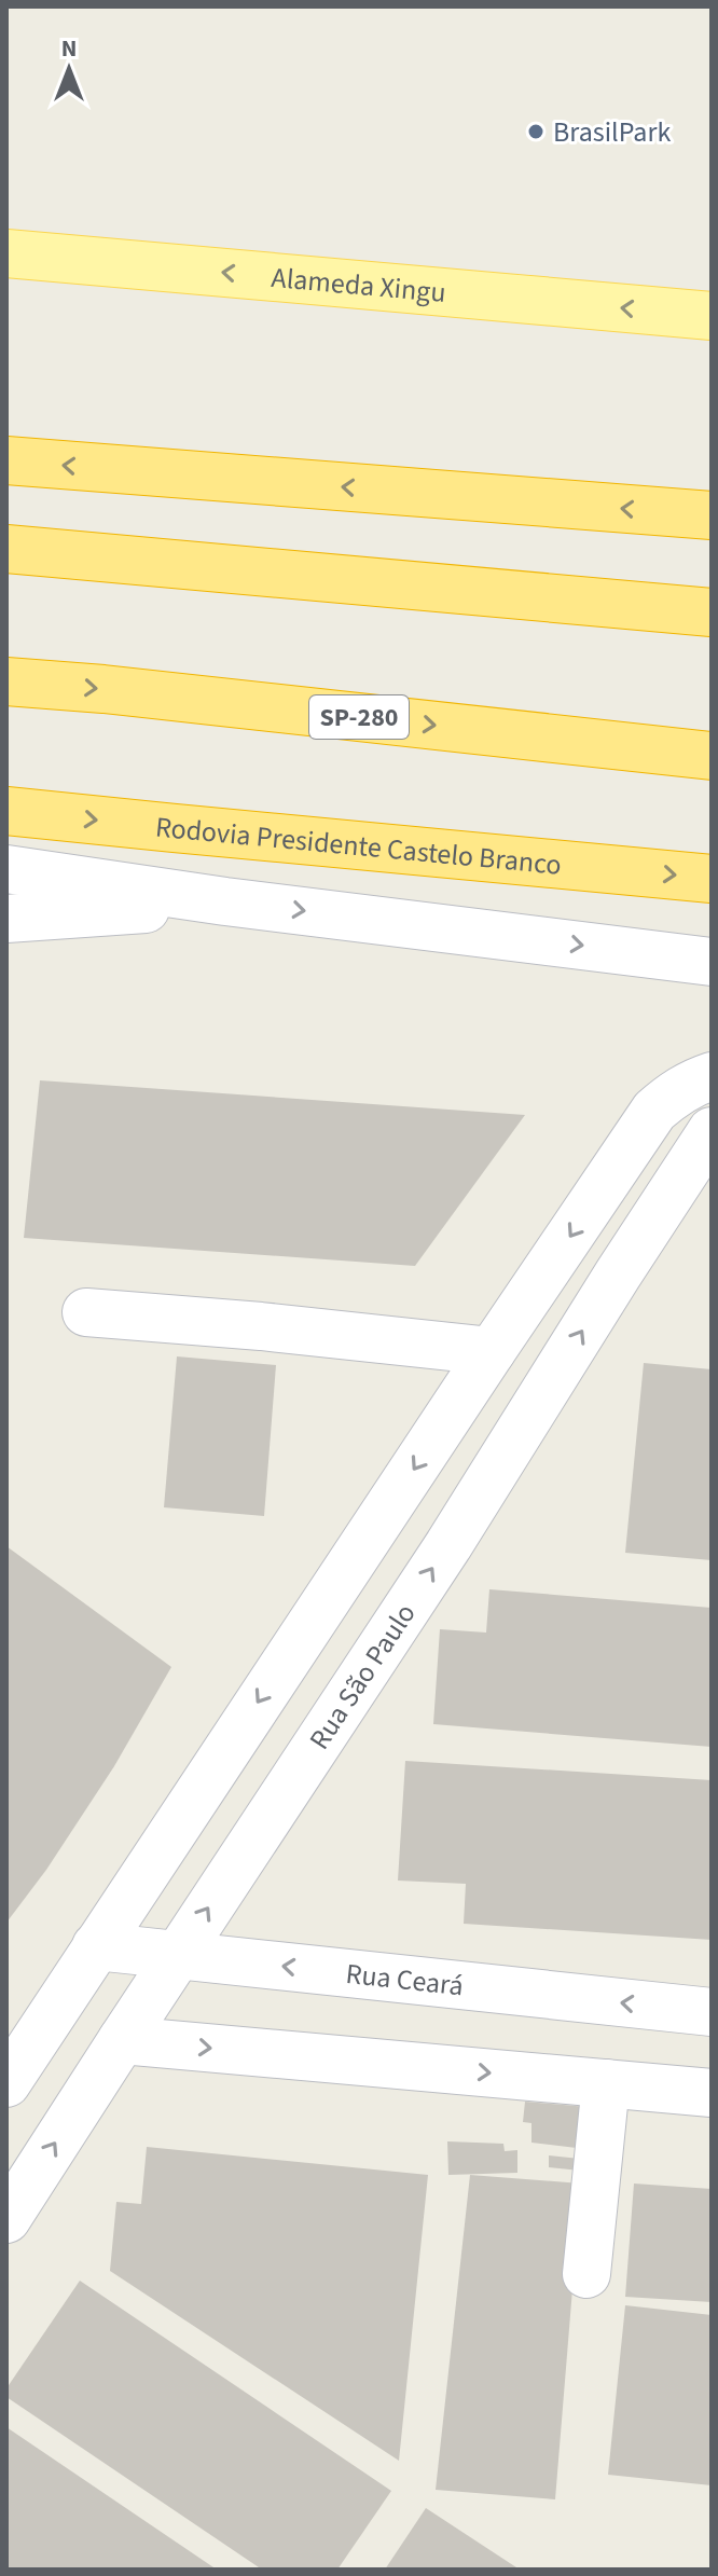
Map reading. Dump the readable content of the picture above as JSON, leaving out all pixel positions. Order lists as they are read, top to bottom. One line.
{"streets":{"highway":["SP-280","Rodovia Presidente Castelo Branco"],"main road":["Alameda Xingu"],"street":["Rua São Paulo","Rua Ceará"]},"crossings":[["Rua São Paulo","Rua Ceará"]],"one_way":["Alameda Xingu"],"places":["BrasilPark"],"north":"top"}
